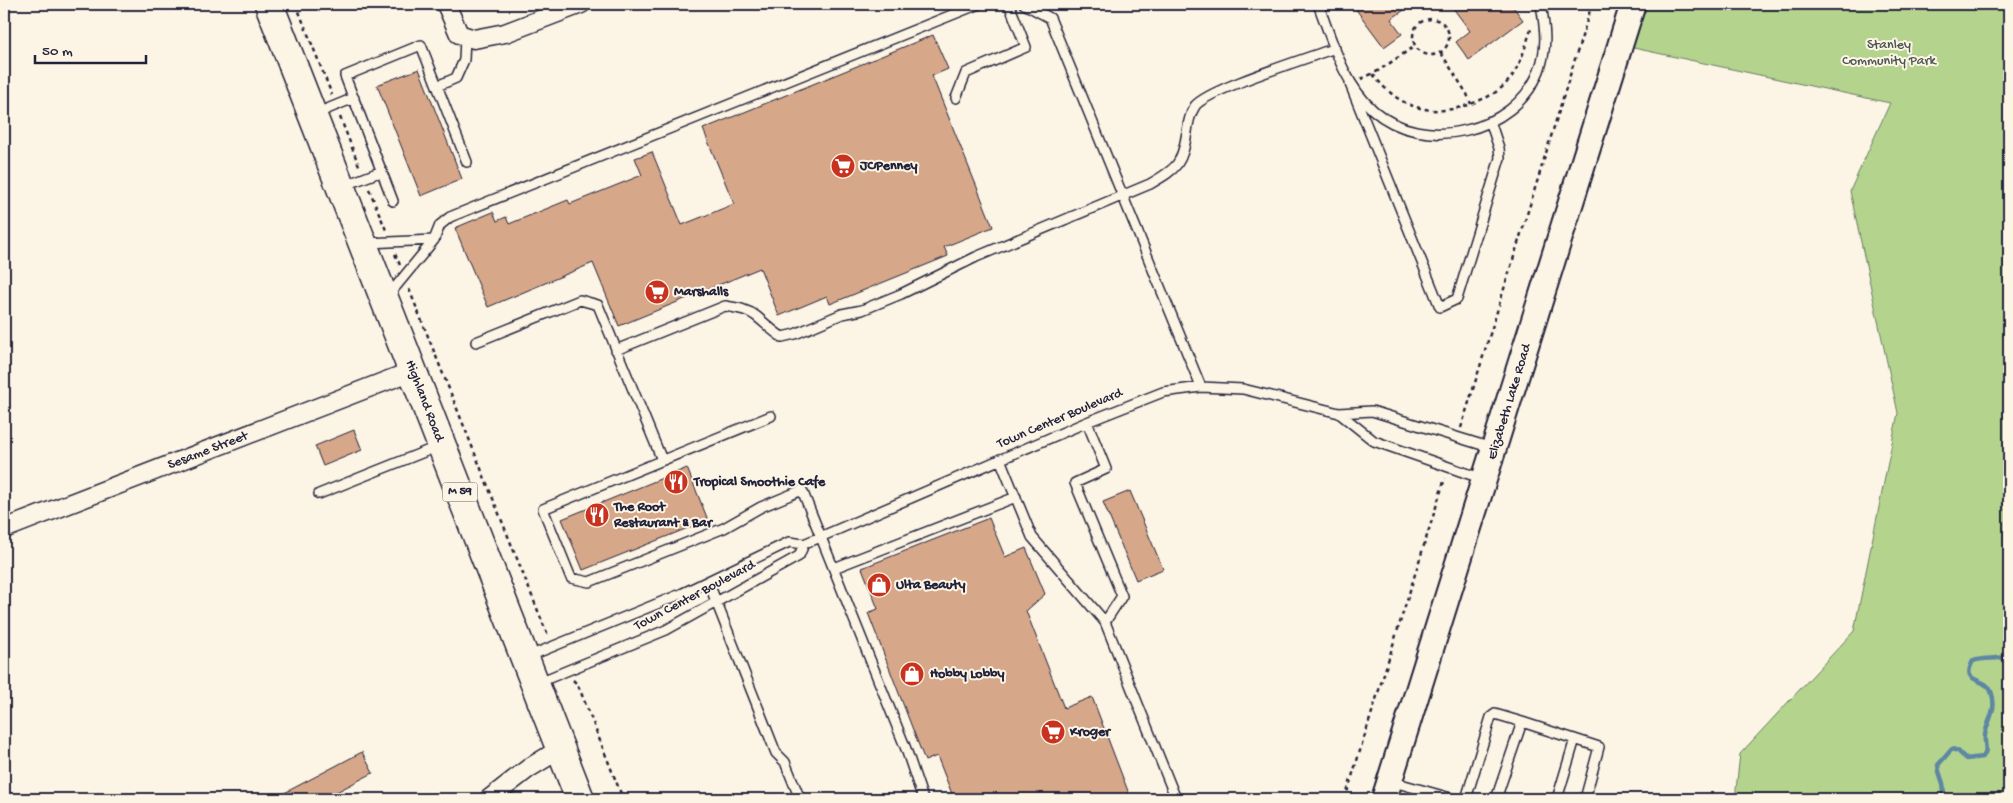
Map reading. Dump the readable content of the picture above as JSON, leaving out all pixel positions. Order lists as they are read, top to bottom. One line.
{"streets":{"highway":["Highland Road","M 59"],"street":["Elizabeth Lake Road","Sesame Street"],"lane":["Town Center Boulevard"]},"crossings":[["Highland Road","Town Center Boulevard"],["Highland Road","Sesame Street"],["Elizabeth Lake Road","Town Center Boulevard"]],"parks":["Stanley Community Park"],"places":{"supermarket":["JCPenney","Marshalls","Kroger"],"restaurant":["Tropical Smoothie Cafe","The Root Restaurant & Bar"],"shop":["Ulta Beauty","Hobby Lobby"]},"scale_bar":"50 m"}
